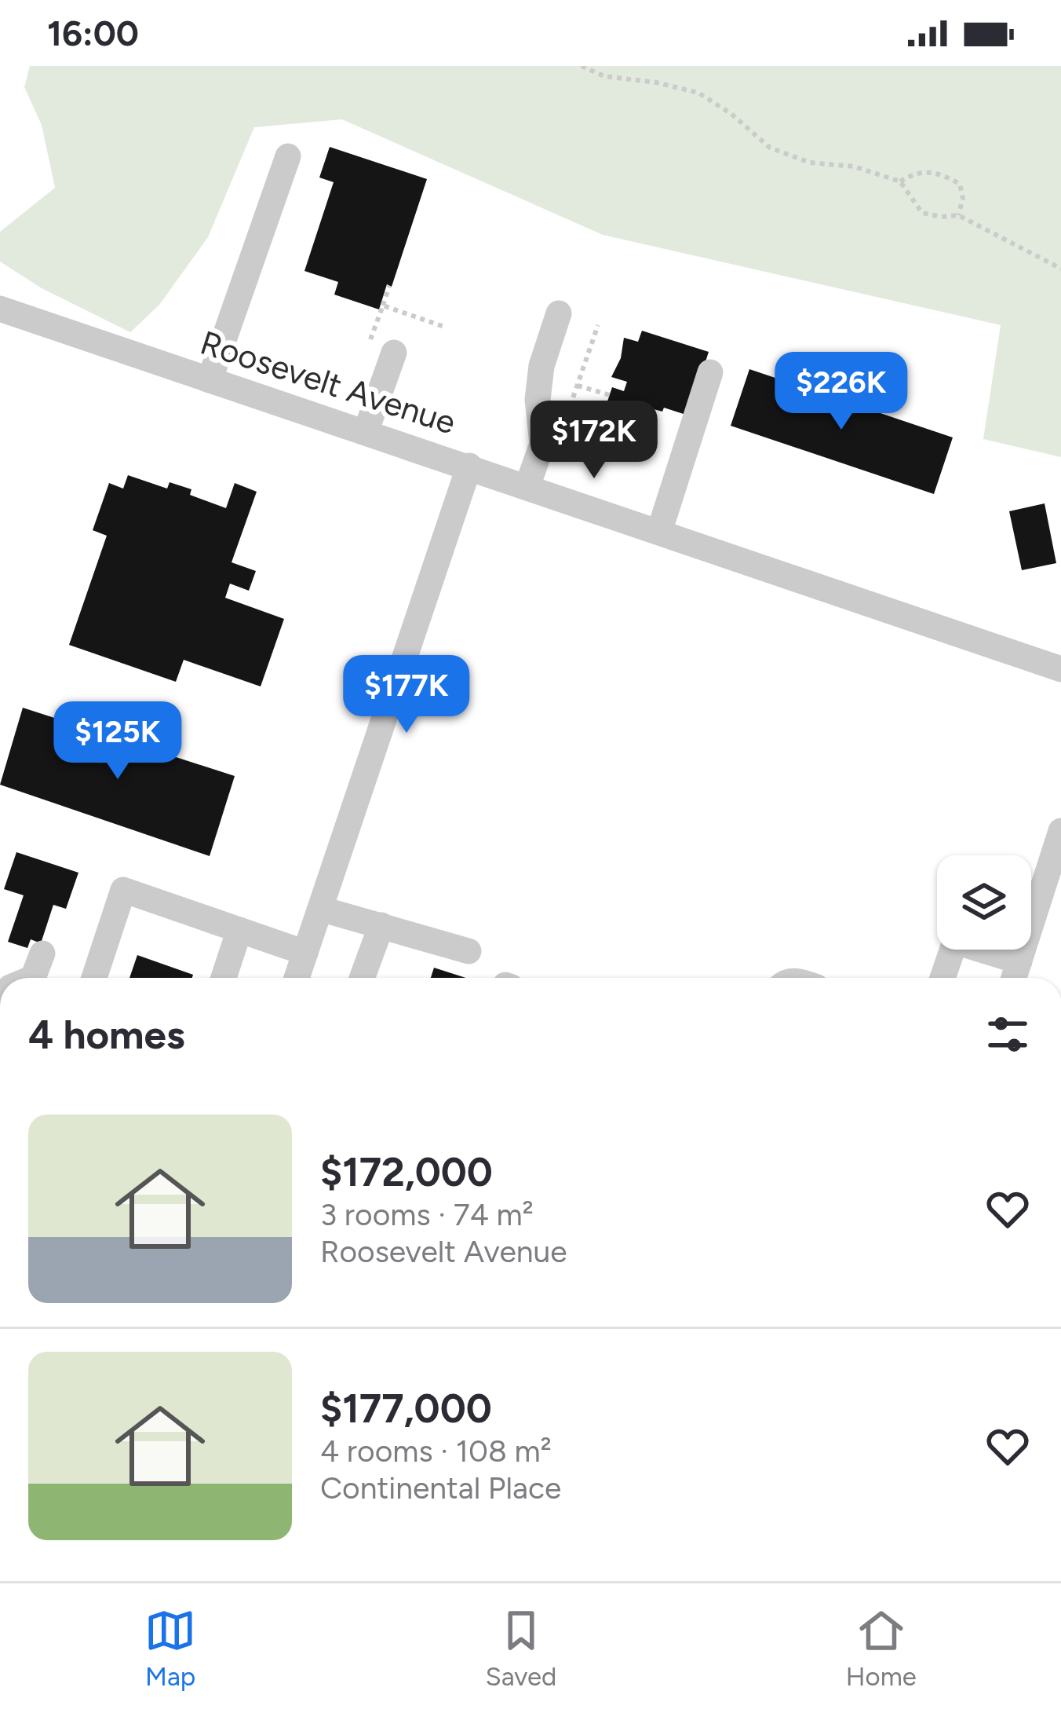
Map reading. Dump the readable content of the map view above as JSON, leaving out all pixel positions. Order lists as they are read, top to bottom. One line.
{"streets":{"street":["Roosevelt Avenue"]},"page":{"status":"16:00","price":["$226K","$172K","$177K","$125K"],"heading":"4 homes","list":[{"name":"$172,000","note":"3 rooms · 74 m² · Roosevelt Avenue"},{"name":"$177,000","note":"4 rooms · 108 m² · Continental Place"}],"tabs":["Map","Saved","Home"]}}
